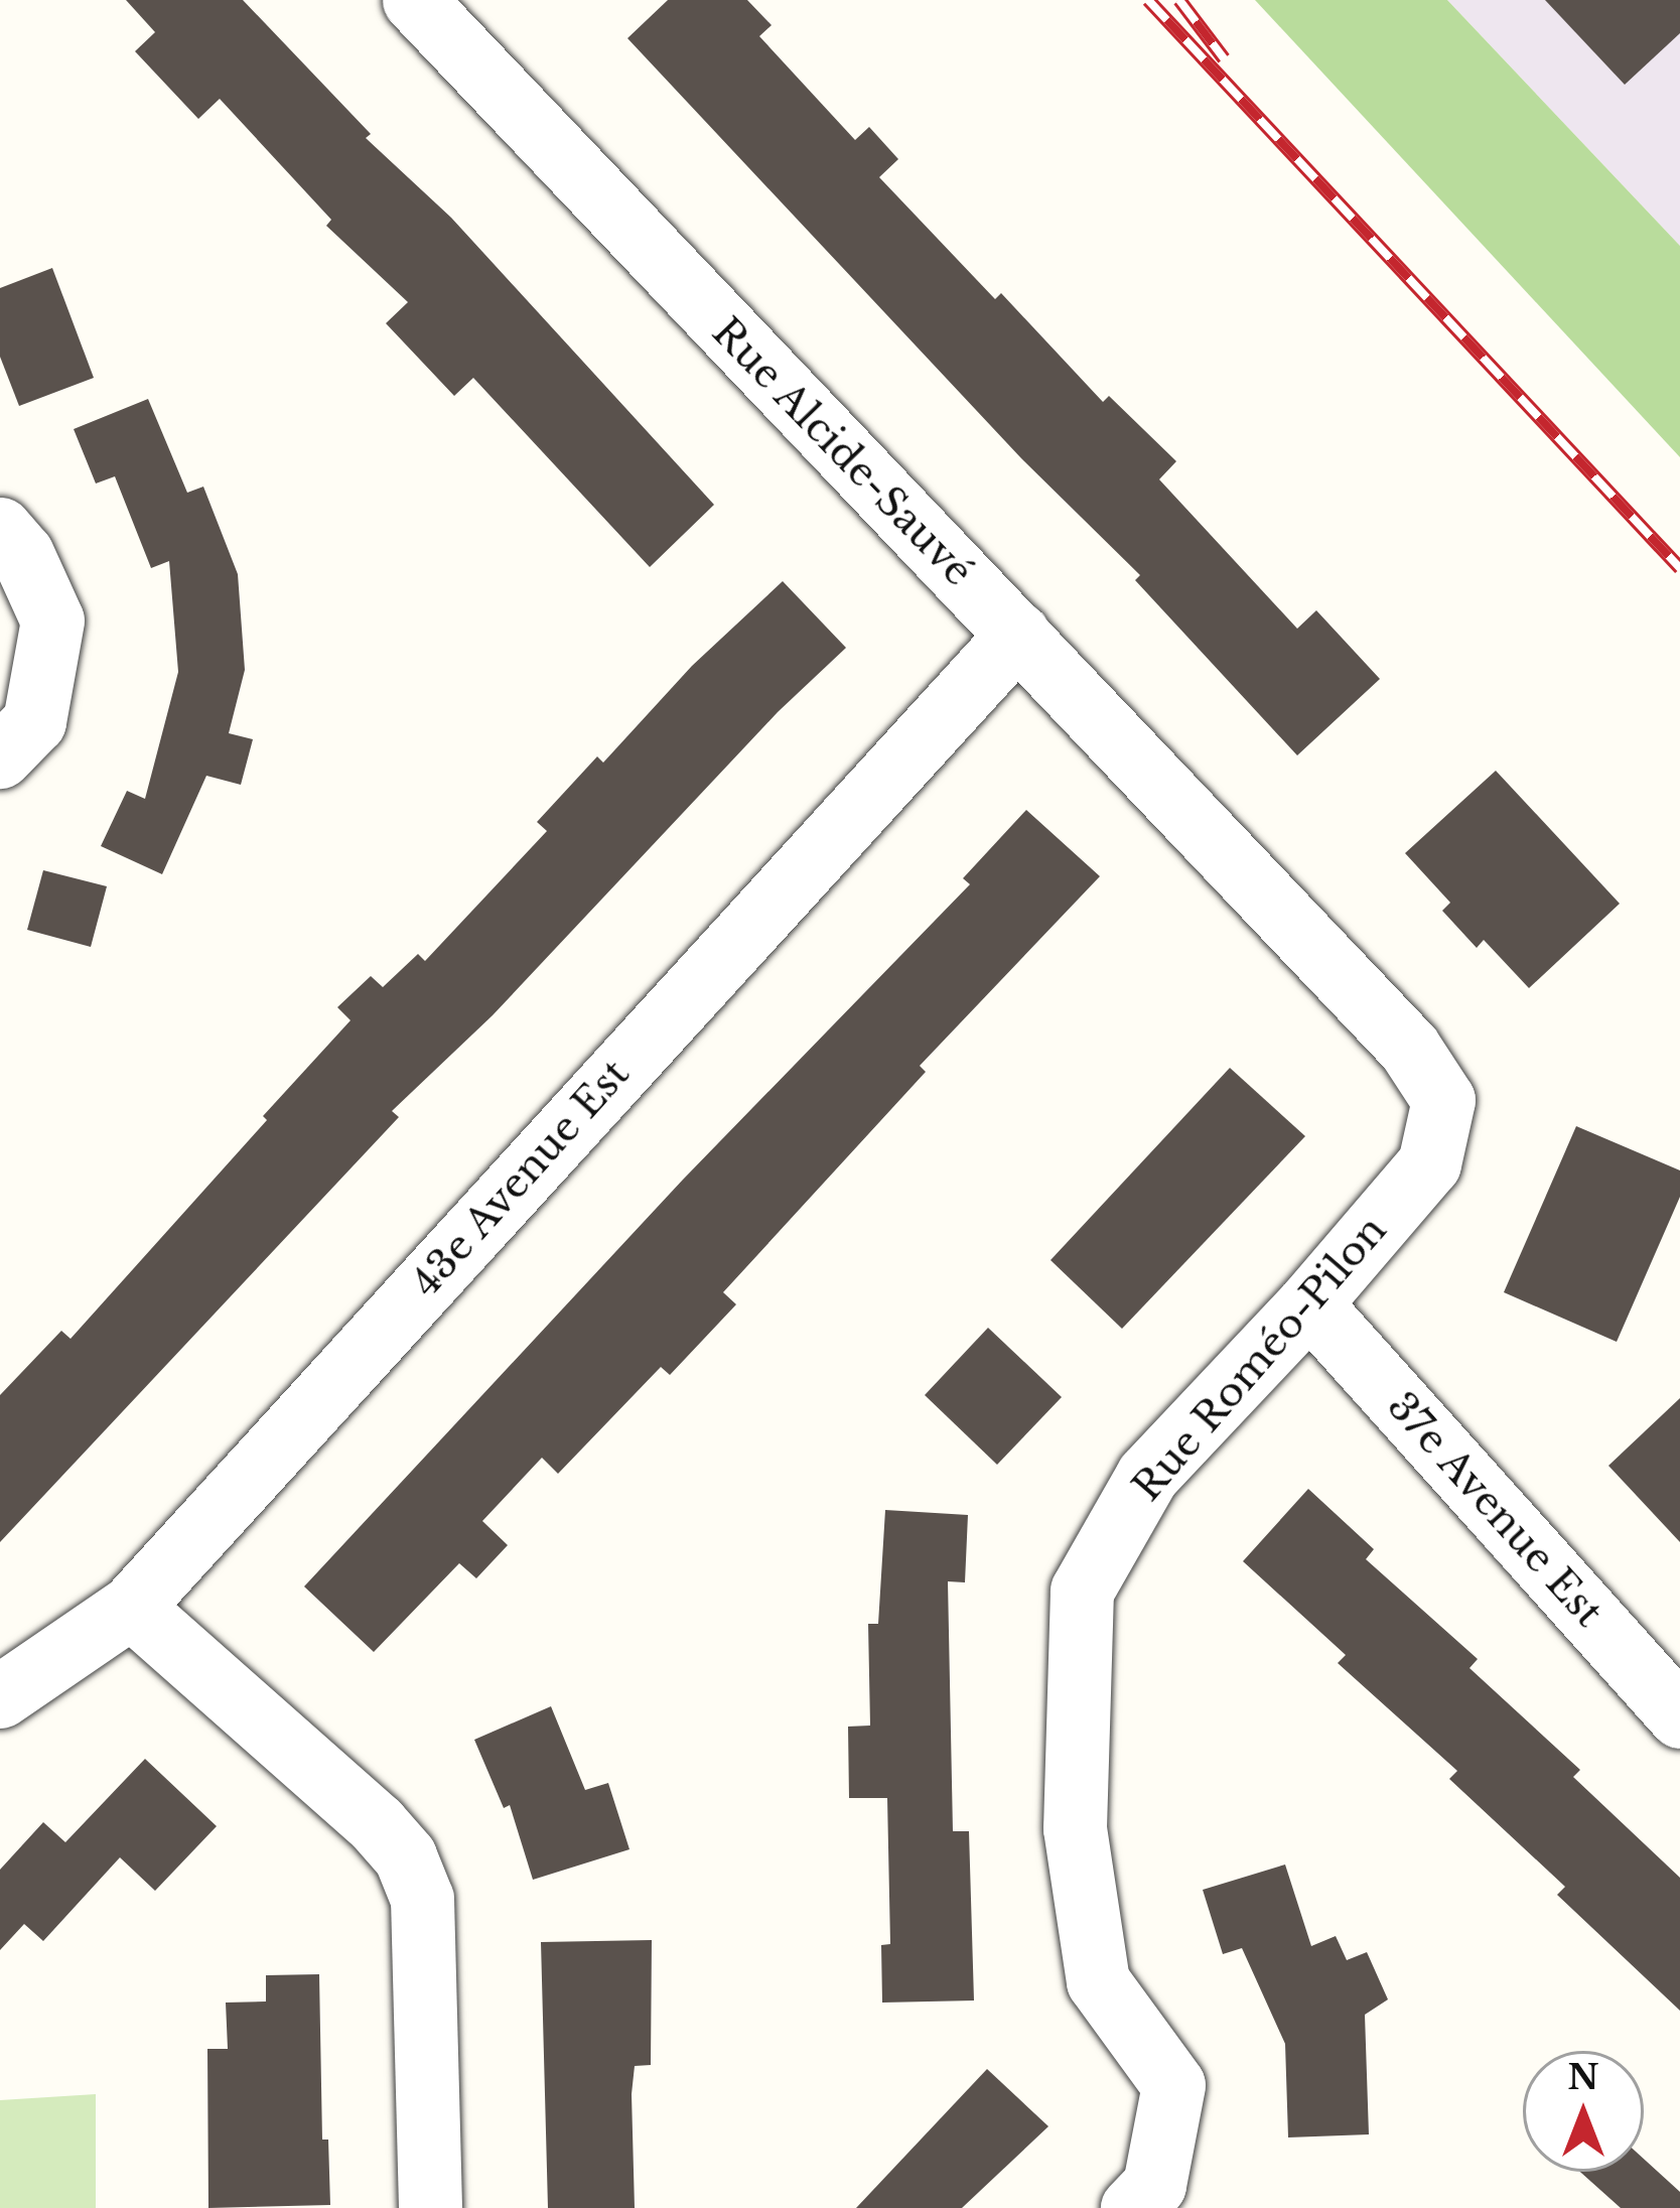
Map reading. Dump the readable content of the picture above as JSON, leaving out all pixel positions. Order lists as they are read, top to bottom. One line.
{"streets":{"street":["Rue Alcide-Sauvé","43e Avenue Est","Rue Roméo-Pilon","37e Avenue Est"]},"crossings":[["Rue Alcide-Sauvé","43e Avenue Est"],["Rue Alcide-Sauvé","Rue Roméo-Pilon"],["Rue Roméo-Pilon","37e Avenue Est"]],"north":"top"}
